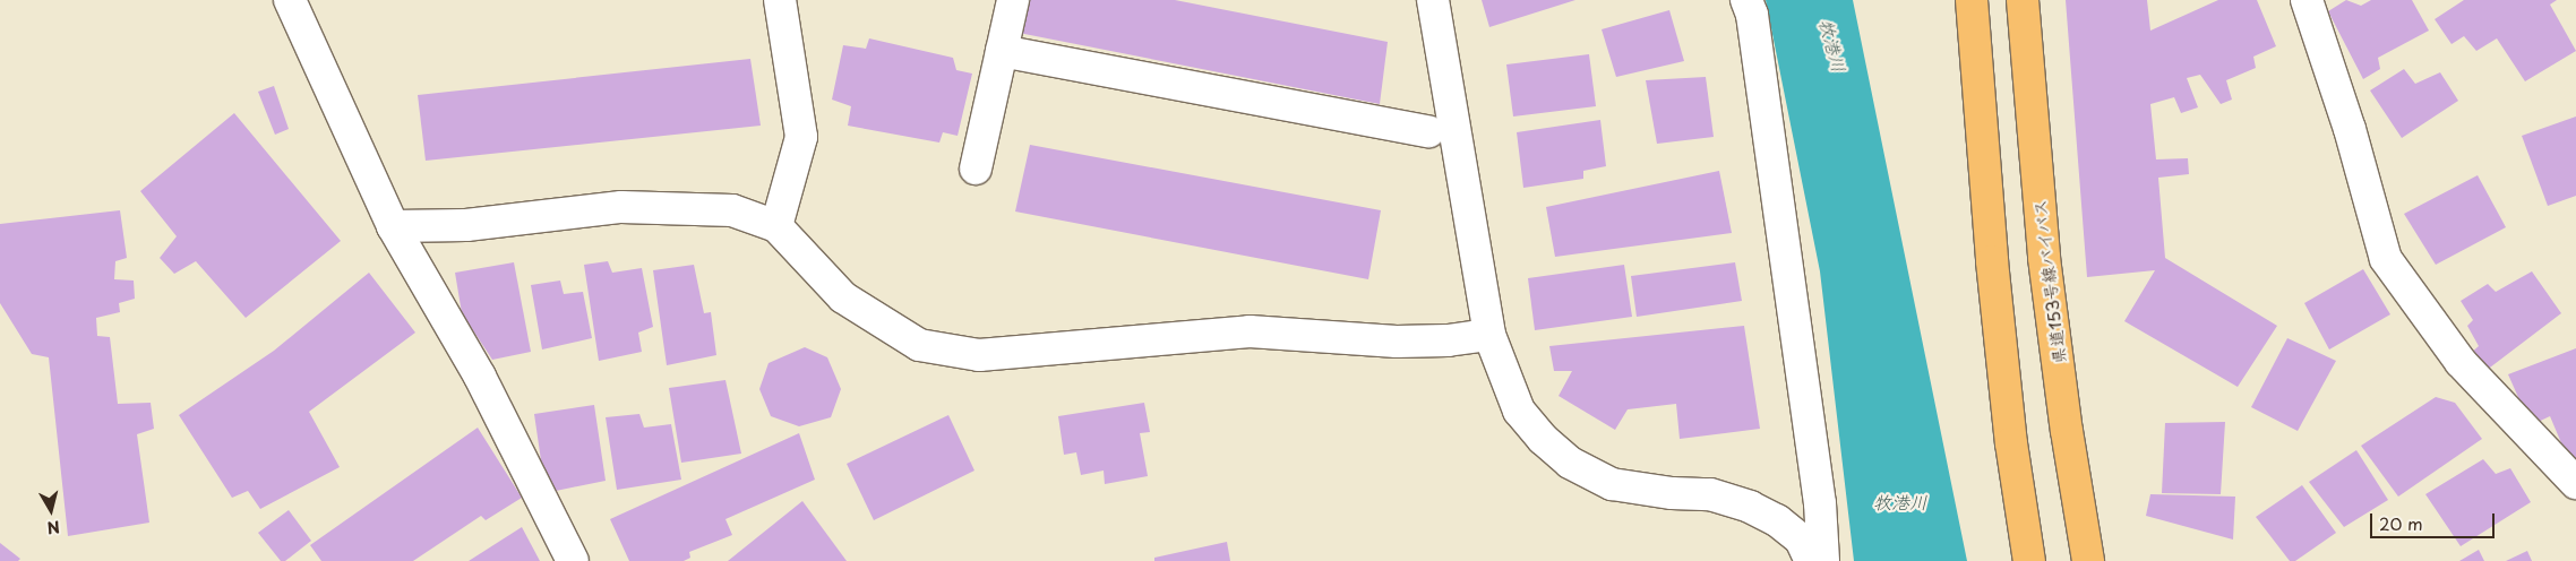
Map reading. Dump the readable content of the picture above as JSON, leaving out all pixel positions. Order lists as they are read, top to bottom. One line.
{"streets":{"main road":["県道153号線バイパス"]},"water":["牧港川"],"scale_bar":"20 m","north":"bottom"}
